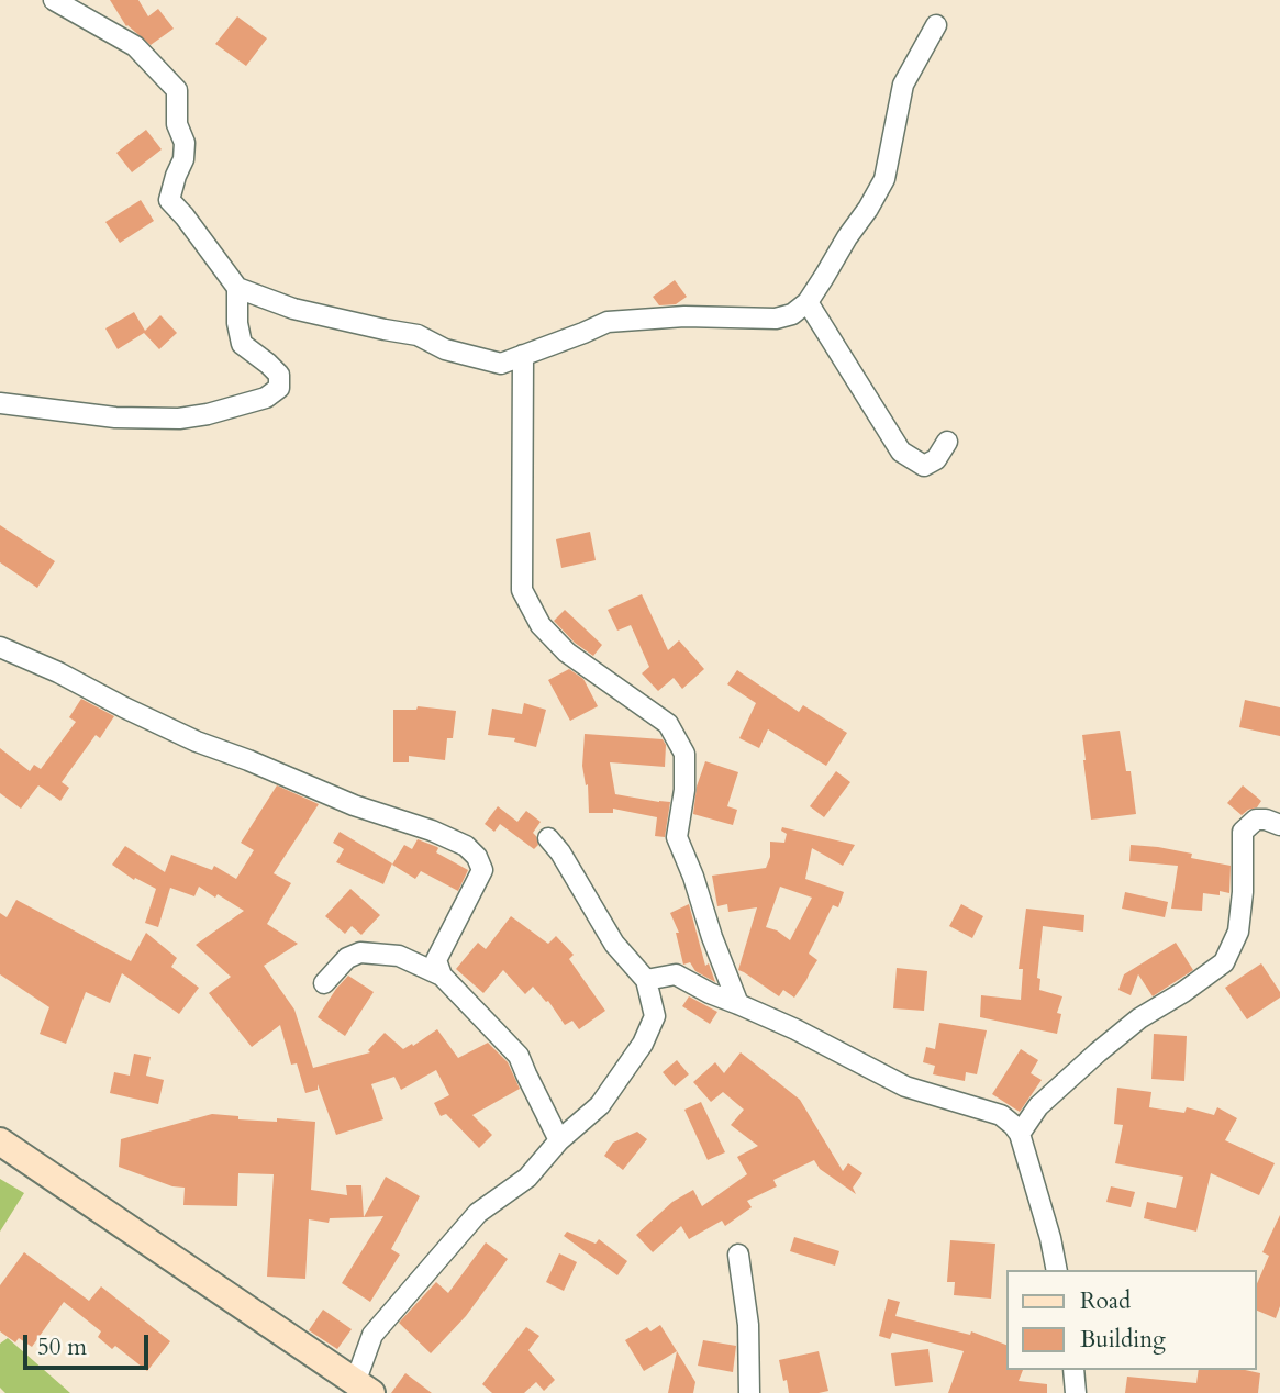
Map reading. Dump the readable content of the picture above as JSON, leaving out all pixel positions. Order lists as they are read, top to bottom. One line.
{"legend":["Road","Building"],"scale_bar":"50 m"}
